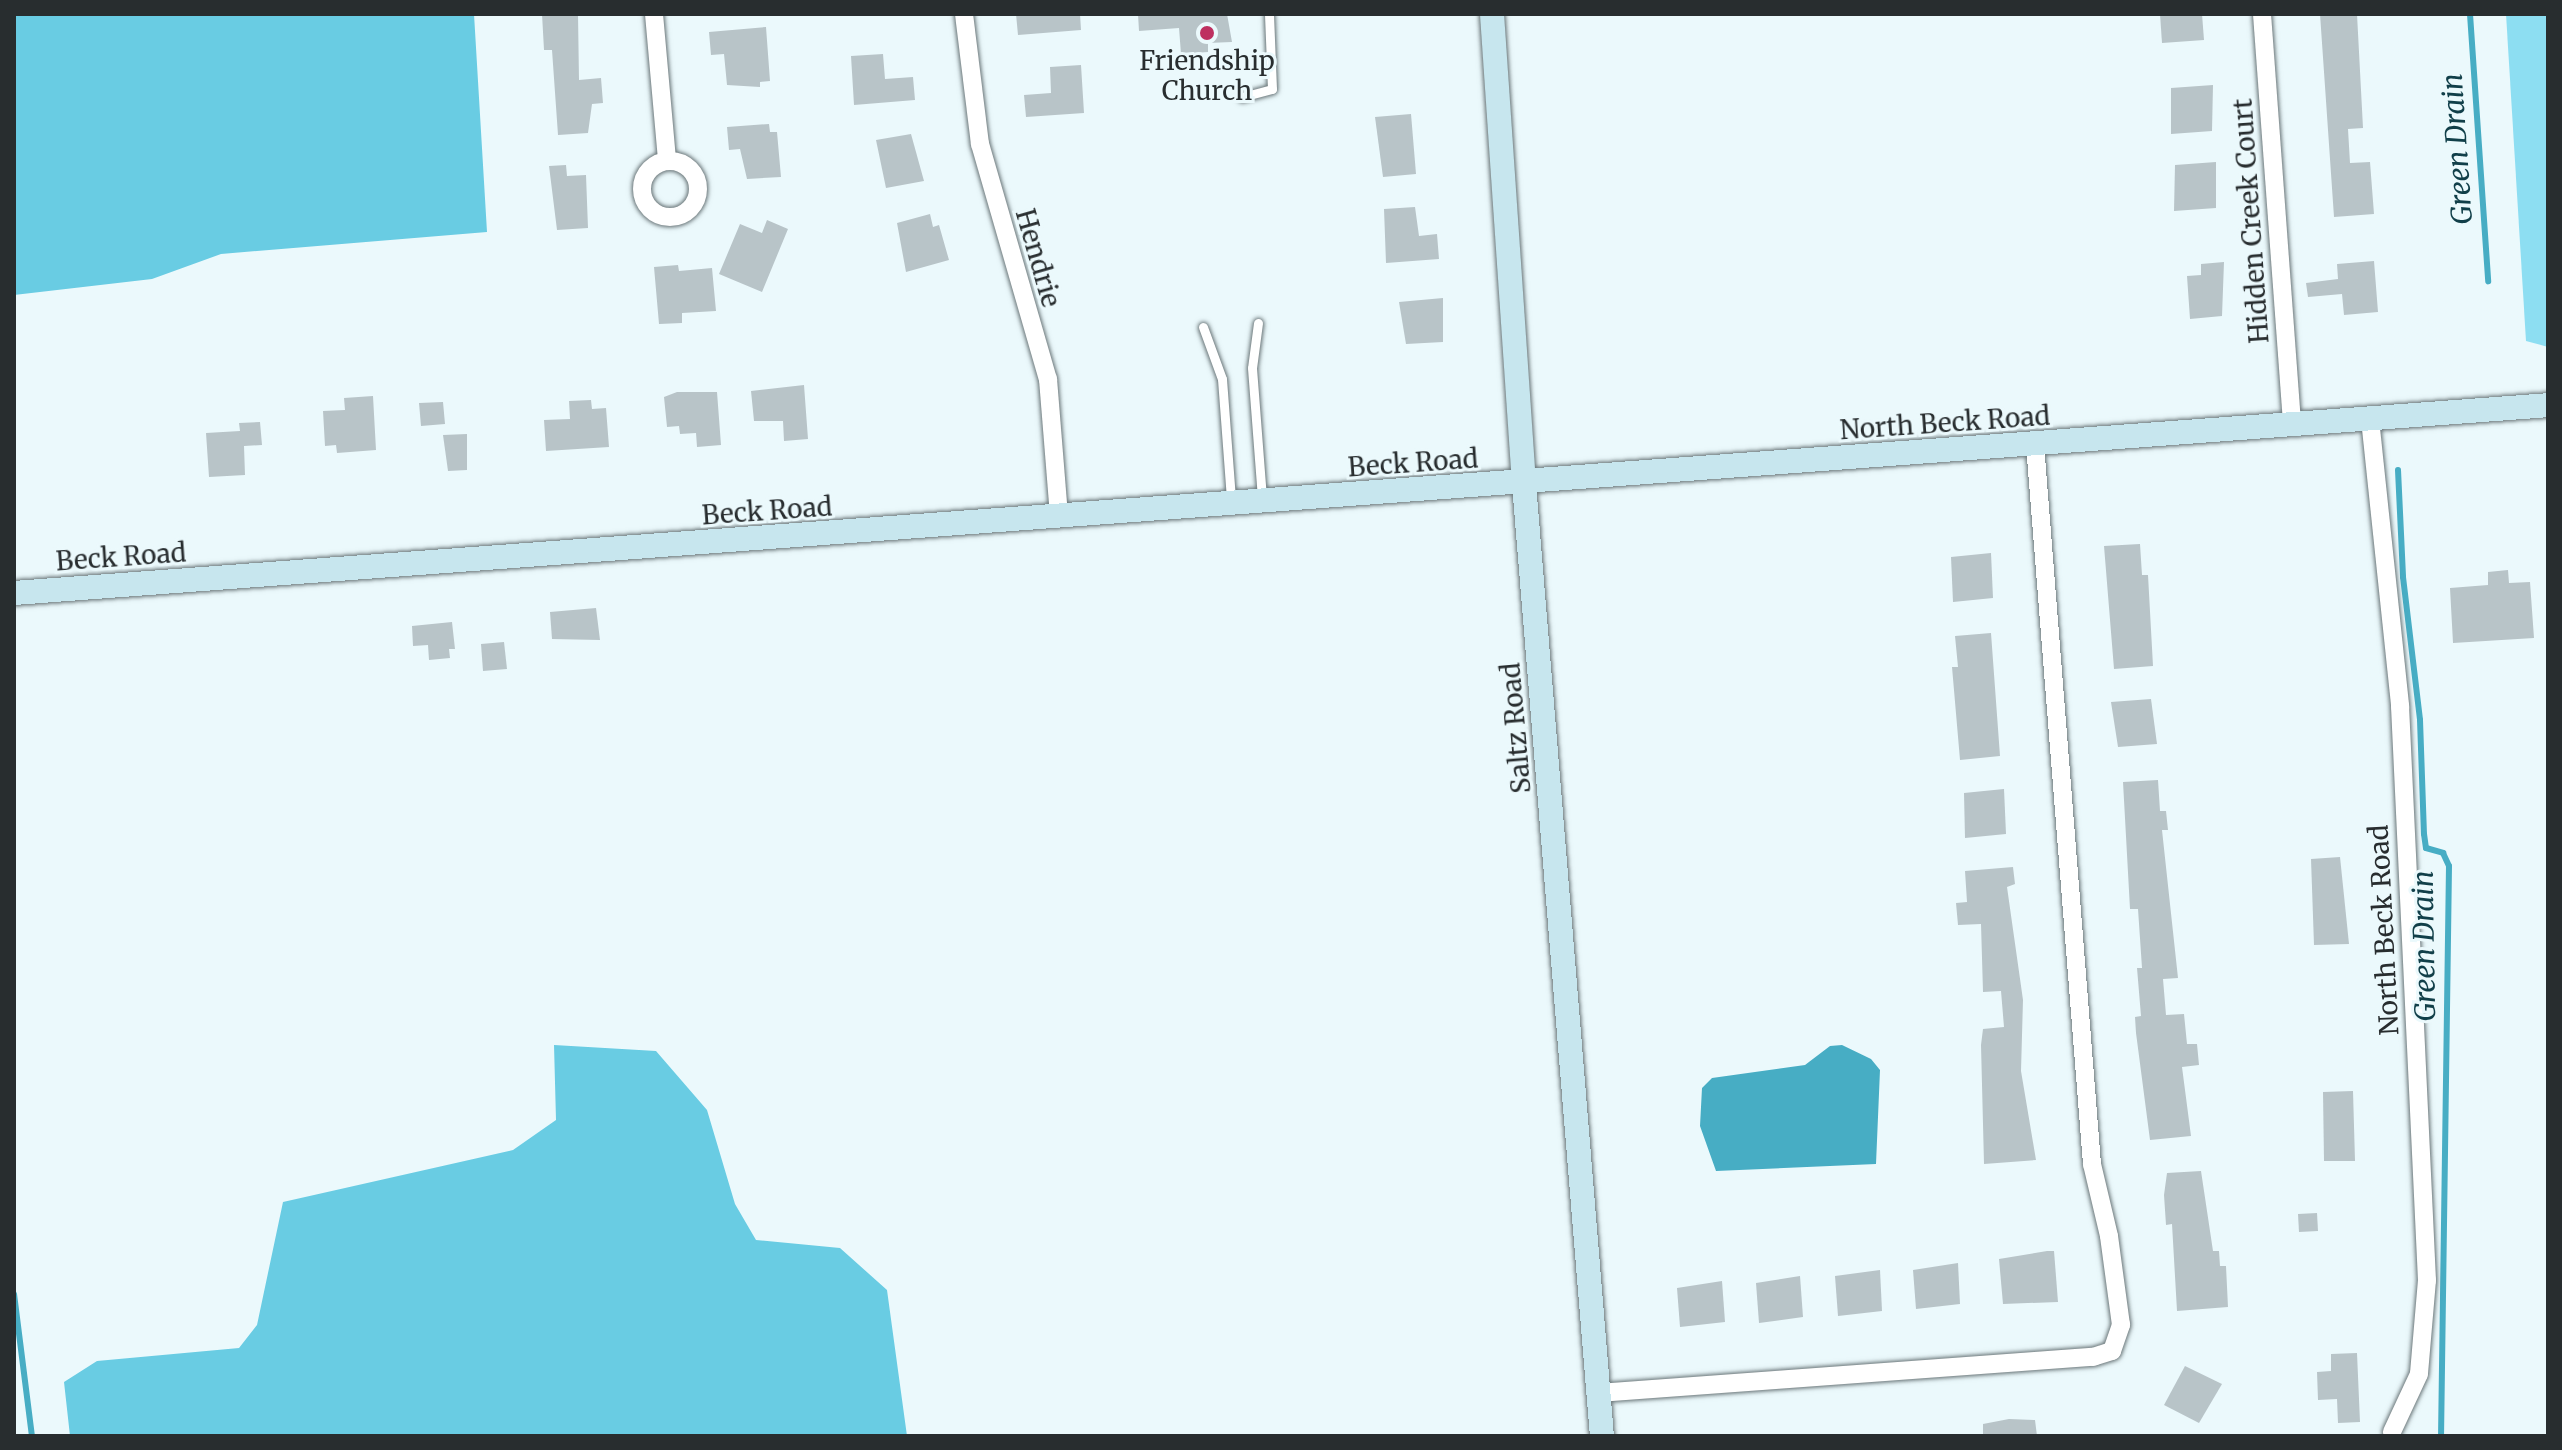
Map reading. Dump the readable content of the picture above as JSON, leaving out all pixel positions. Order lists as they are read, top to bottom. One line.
{"streets":{"main road":["North Beck Road","Beck Road","Saltz Road"],"street":["Hidden Creek Court","Hendrie"]},"crossings":[["Hidden Creek Court","North Beck Road"],["Hendrie","Beck Road"],["North Beck Road","Beck Road"],["North Beck Road","Saltz Road"],["Beck Road","Saltz Road"]],"water":["Green Drain"],"places":["Friendship Church"]}
